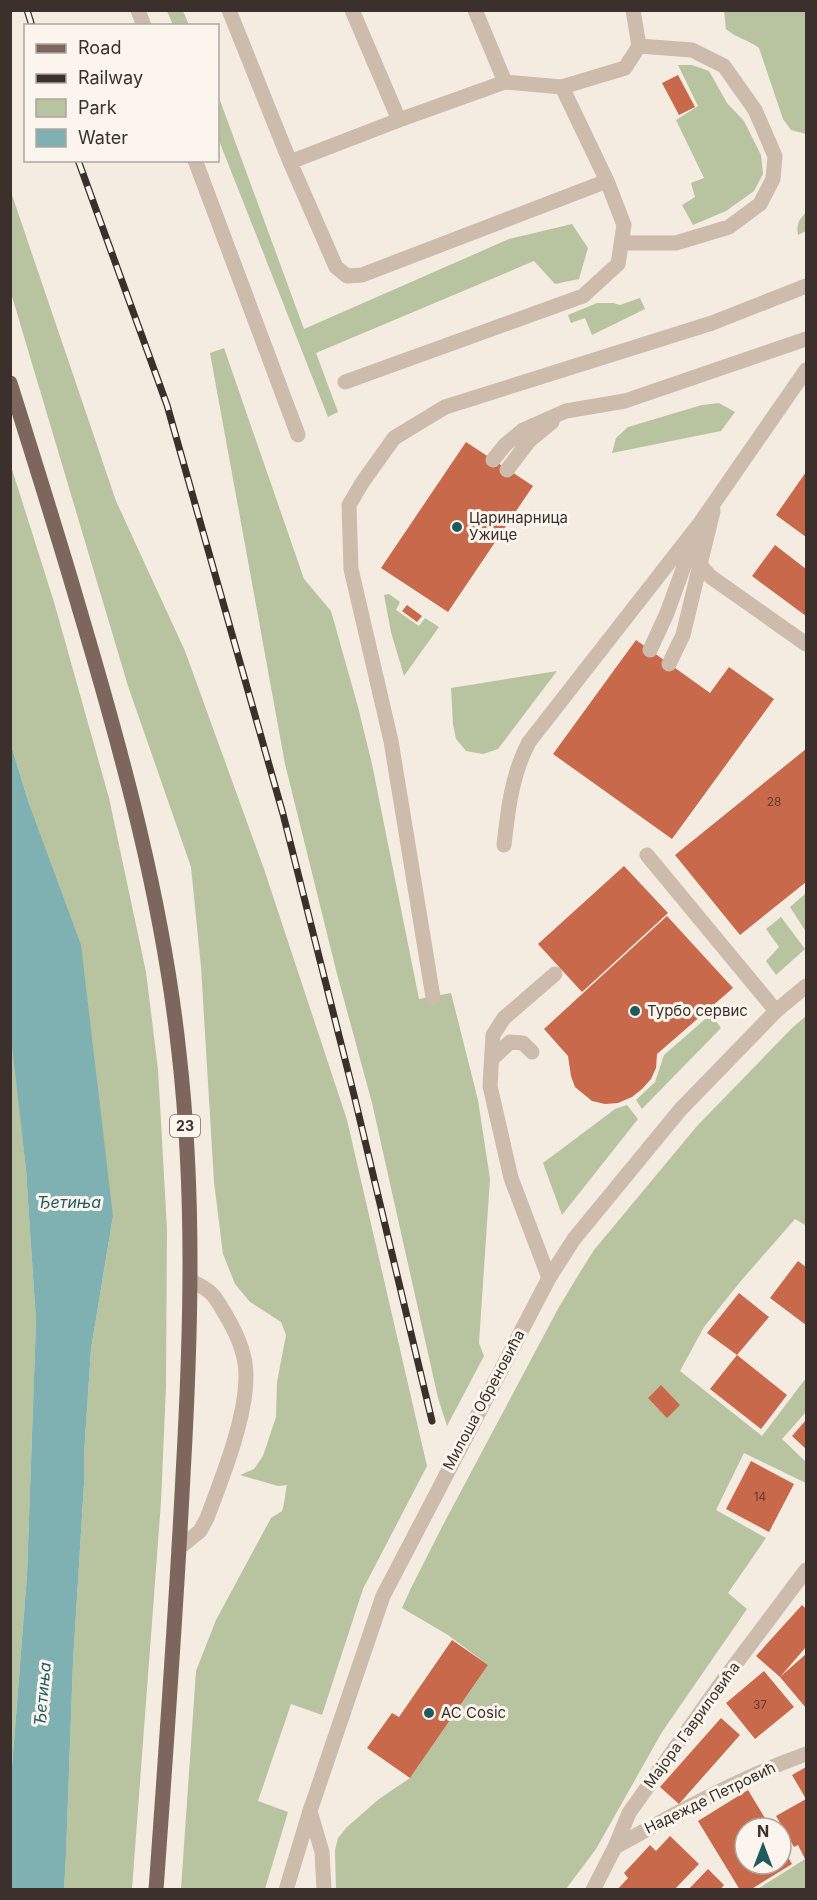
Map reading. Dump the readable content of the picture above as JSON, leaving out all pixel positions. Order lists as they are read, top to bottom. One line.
{"streets":{"main road":["23"],"street":["Милоша Обреновића","Мајора Гавриловића","Надежде Петровић"]},"crossings":[["Мајора Гавриловића","Надежде Петровић"]],"water":["Ђетиња"],"places":["Царинарница Ужице","Турбо сервис","AC Cosic"],"house_numbers":["28","14","37"],"legend":["Road","Railway","Park","Water"],"north":"top"}
